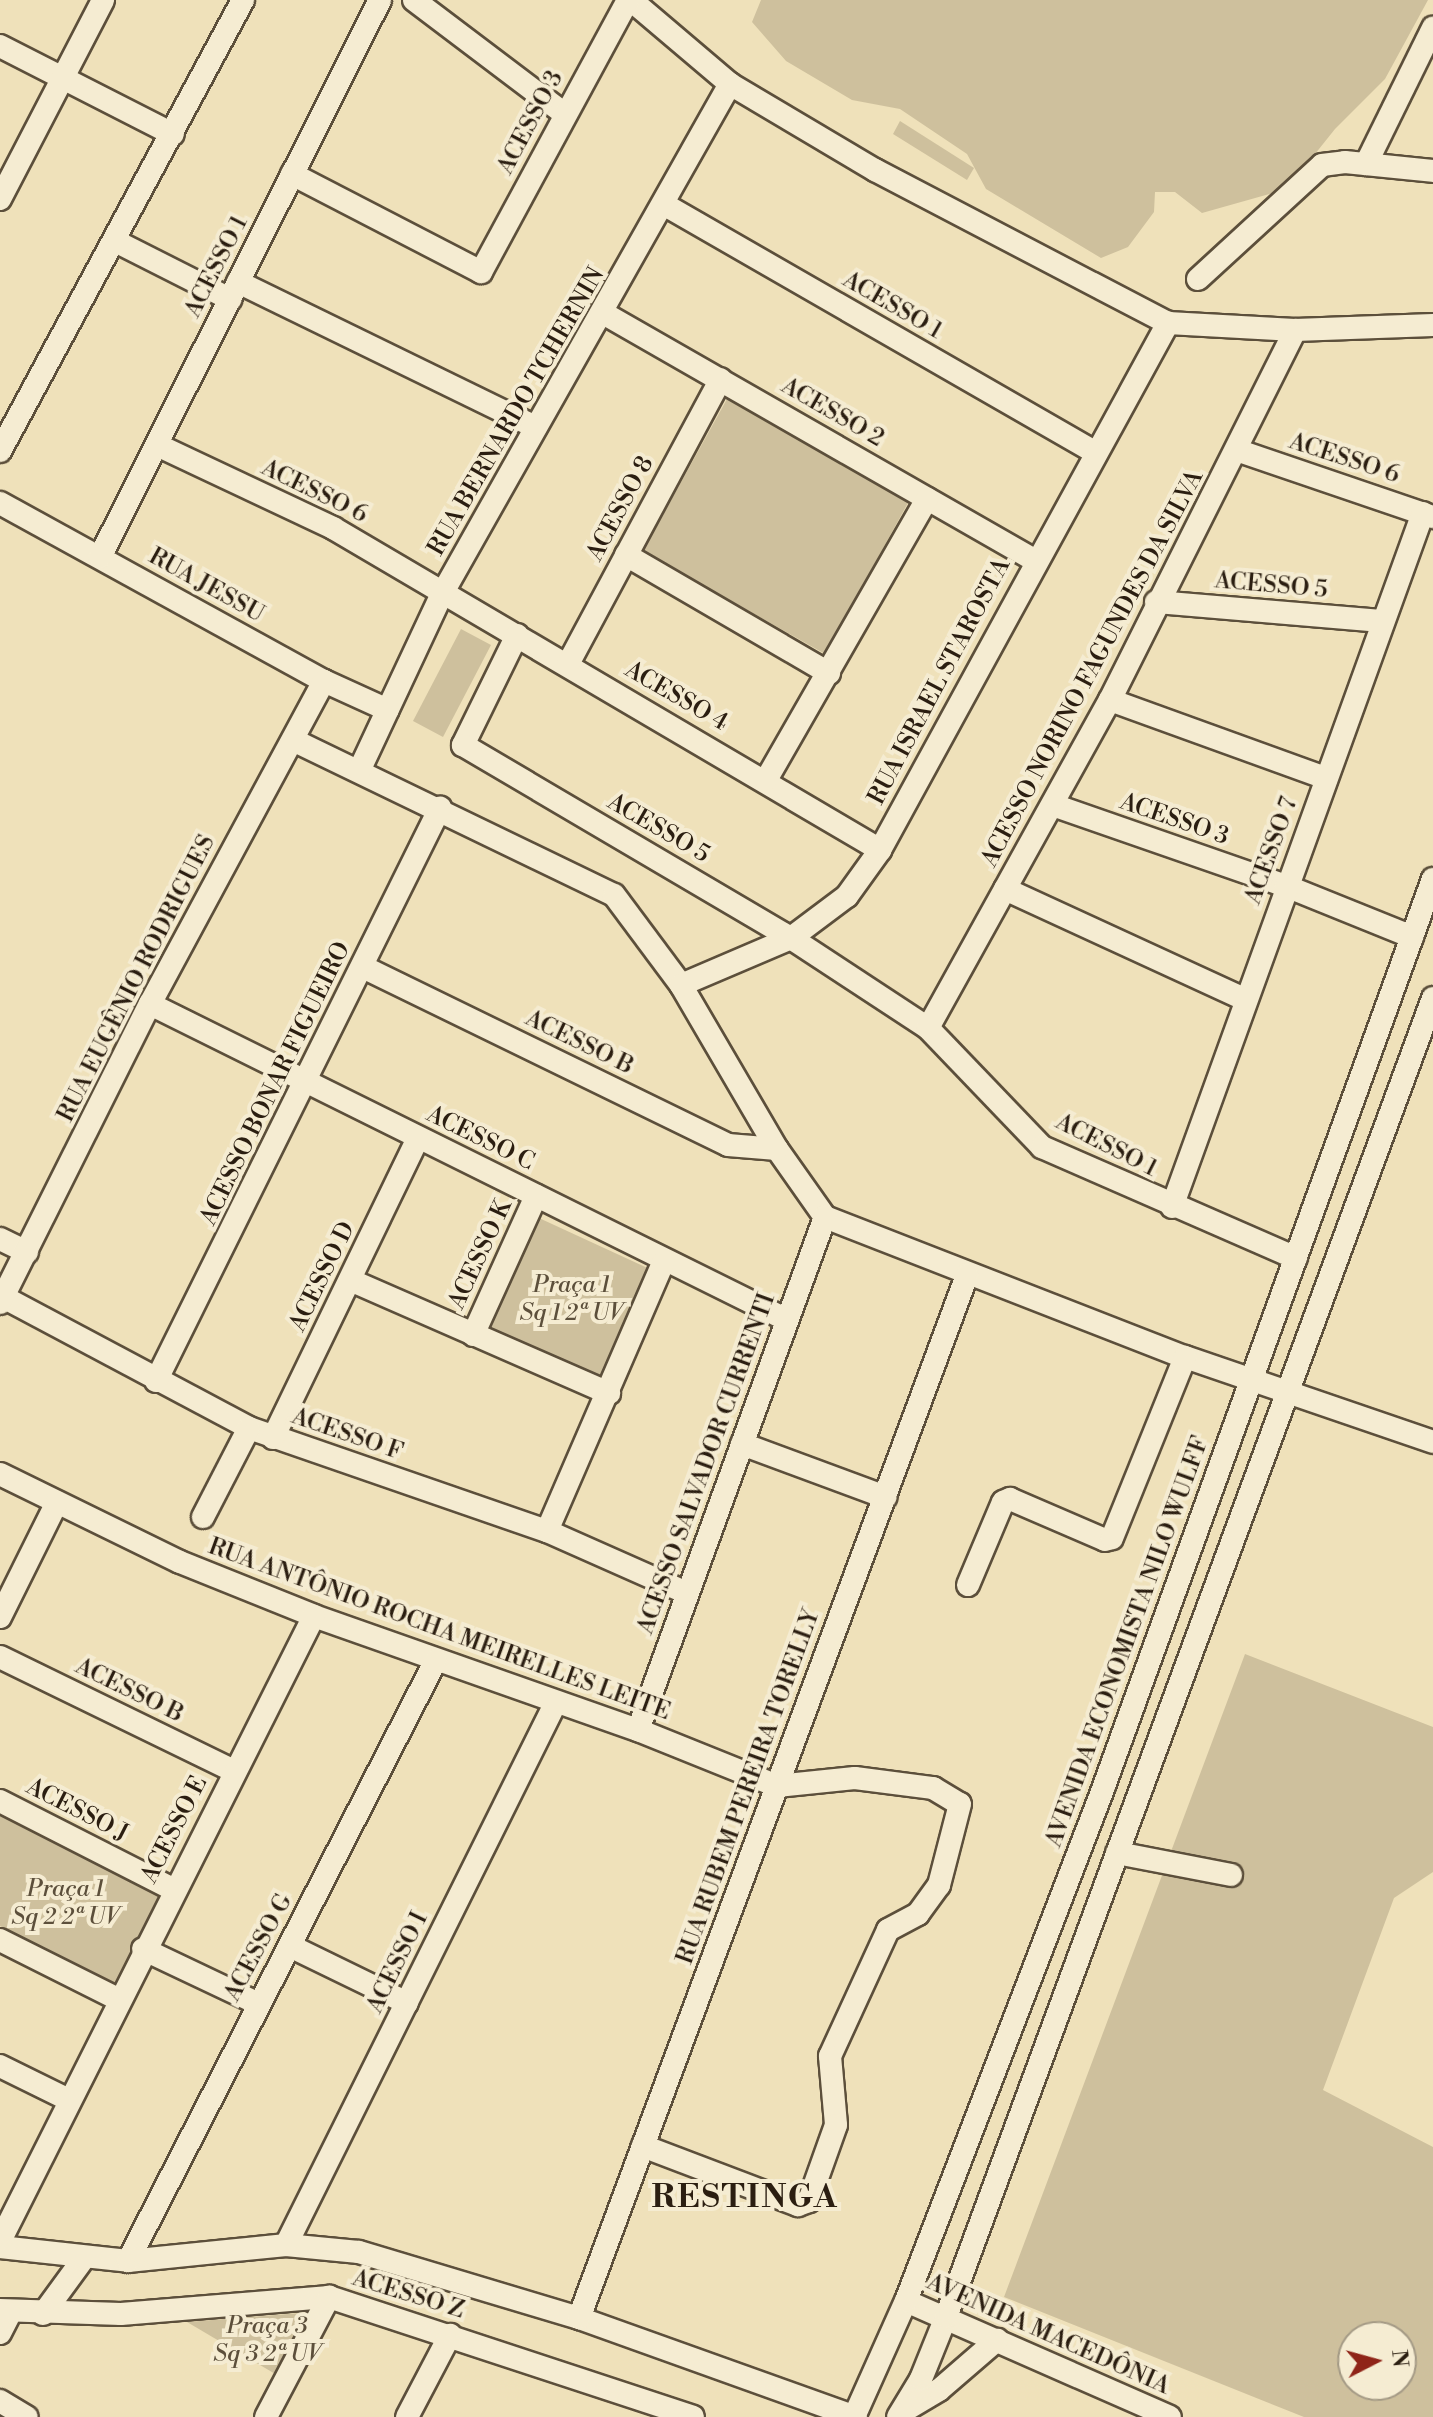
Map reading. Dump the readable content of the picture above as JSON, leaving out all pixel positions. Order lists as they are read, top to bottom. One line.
{"streets":{"street":["ACESSO 3","ACESSO 1","RUA BERNARDO TCHERNIN","ACESSO 2","ACESSO 6","ACESSO 8","RUA JESSU","ACESSO 5","ACESSO NORINO FAGUNDES DA SILVA","RUA ISRAEL STAROSTA","ACESSO 4","ACESSO 7","RUA EUGÊNIO RODRIGUES","ACESSO B","ACESSO BONAR FIGUEIRO","ACESSO C","ACESSO K","ACESSO D","ACESSO F","ACESSO SALVADOR CURRENTI","RUA ANTÔNIO ROCHA MEIRELLES LEITE","AVENIDA ECONOMISTA NILO WULFF","RUA RUBEM PEREIRA TORELLY","ACESSO J","ACESSO E","ACESSO G","ACESSO I","ACESSO Z","AVENIDA MACEDÔNIA"]},"crossings":[["ACESSO 3","ACESSO 1"],["ACESSO 3","ACESSO NORINO FAGUNDES DA SILVA"],["ACESSO 3","ACESSO 7"],["ACESSO 3","AVENIDA ECONOMISTA NILO WULFF"],["ACESSO 1","RUA BERNARDO TCHERNIN"],["ACESSO 1","ACESSO 6"],["ACESSO 1","RUA JESSU"],["ACESSO 1","ACESSO 5"],["ACESSO 1","ACESSO NORINO FAGUNDES DA SILVA"],["ACESSO 1","RUA ISRAEL STAROSTA"],["ACESSO 1","ACESSO 7"],["ACESSO 1","AVENIDA ECONOMISTA NILO WULFF"],["RUA BERNARDO TCHERNIN","ACESSO 2"],["RUA BERNARDO TCHERNIN","ACESSO 6"],["RUA BERNARDO TCHERNIN","RUA JESSU"],["RUA BERNARDO TCHERNIN","ACESSO 4"],["ACESSO 2","ACESSO 8"],["ACESSO 2","RUA ISRAEL STAROSTA"],["ACESSO 6","ACESSO NORINO FAGUNDES DA SILVA"],["ACESSO 6","ACESSO 4"],["ACESSO 6","ACESSO 7"],["ACESSO 8","ACESSO 4"],["RUA JESSU","RUA EUGÊNIO RODRIGUES"],["ACESSO 5","ACESSO NORINO FAGUNDES DA SILVA"],["ACESSO 5","RUA ISRAEL STAROSTA"],["ACESSO 5","ACESSO 4"],["ACESSO 5","ACESSO 7"],["RUA ISRAEL STAROSTA","ACESSO 4"],["RUA EUGÊNIO RODRIGUES","ACESSO C"],["RUA EUGÊNIO RODRIGUES","ACESSO F"],["ACESSO B","ACESSO BONAR FIGUEIRO"],["ACESSO B","ACESSO E"],["ACESSO BONAR FIGUEIRO","ACESSO C"],["ACESSO BONAR FIGUEIRO","ACESSO F"],["ACESSO C","ACESSO K"],["ACESSO C","ACESSO D"],["ACESSO C","ACESSO SALVADOR CURRENTI"],["ACESSO D","ACESSO F"],["ACESSO F","ACESSO SALVADOR CURRENTI"],["ACESSO SALVADOR CURRENTI","RUA ANTÔNIO ROCHA MEIRELLES LEITE"],["RUA ANTÔNIO ROCHA MEIRELLES LEITE","RUA RUBEM PEREIRA TORELLY"],["RUA ANTÔNIO ROCHA MEIRELLES LEITE","ACESSO E"],["RUA ANTÔNIO ROCHA MEIRELLES LEITE","ACESSO G"],["RUA ANTÔNIO ROCHA MEIRELLES LEITE","ACESSO I"],["AVENIDA ECONOMISTA NILO WULFF","AVENIDA MACEDÔNIA"],["ACESSO J","ACESSO E"]],"districts":["RESTINGA"],"parks":["Praça 1 Sq 1 2ª UV","Praça 1 Sq 2 2ª UV","Praça 3 Sq 3 2ª UV"],"north":"right"}
